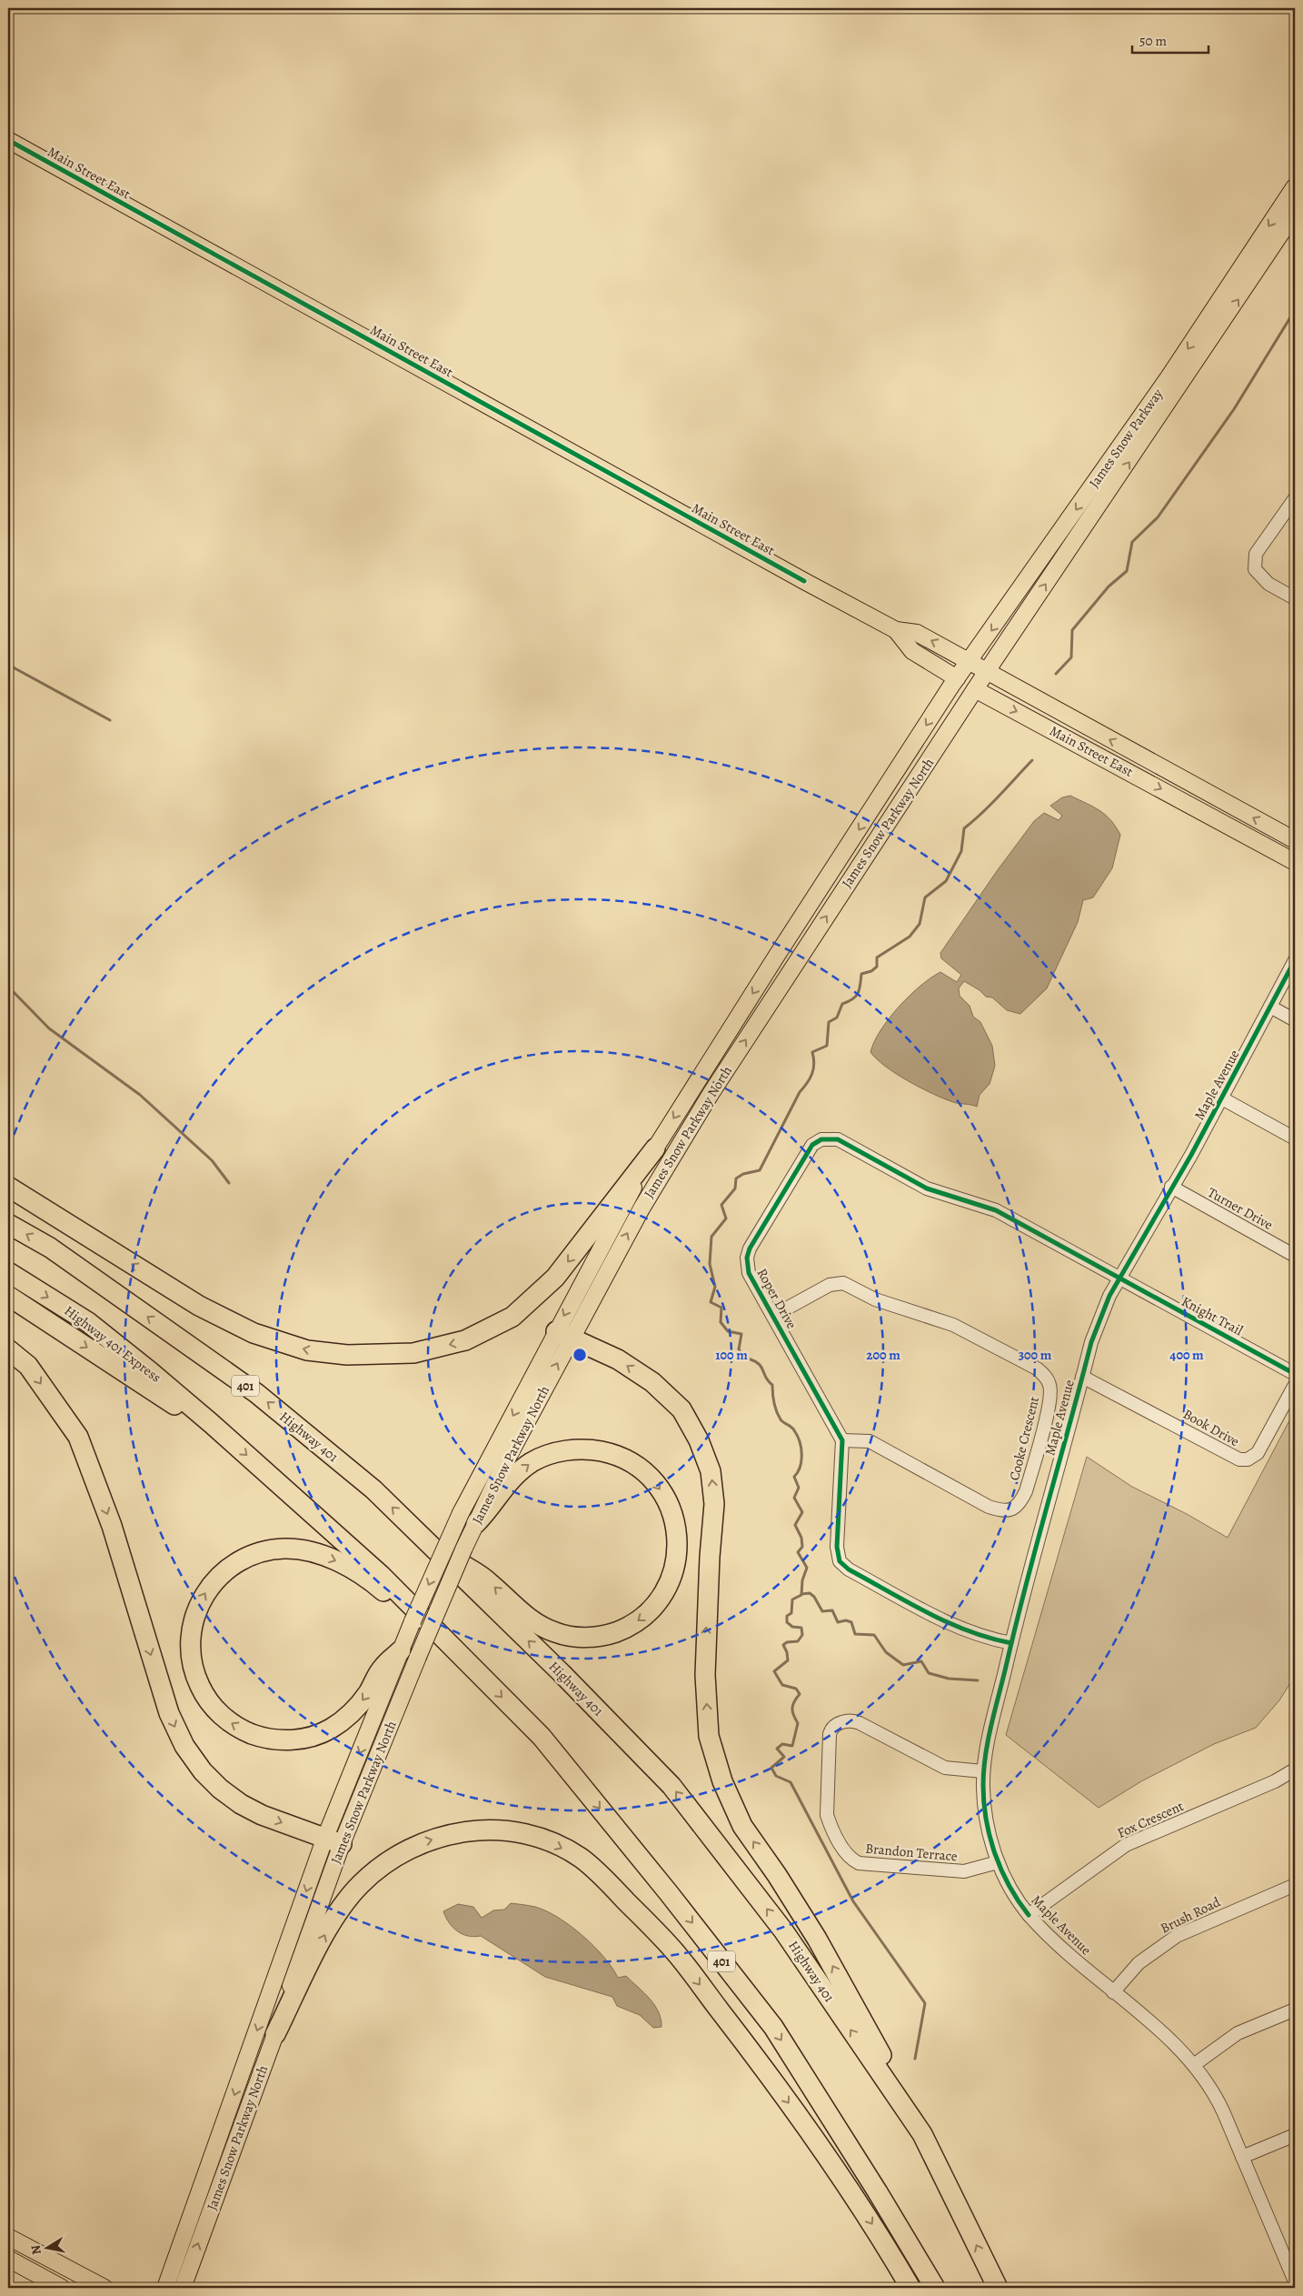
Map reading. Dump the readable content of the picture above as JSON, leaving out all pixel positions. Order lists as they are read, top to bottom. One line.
{"streets":{"highway":["Highway 401 Express","401","Highway 401"],"main road":["Main Street East","James Snow Parkway","James Snow Parkway North"],"street":["Maple Avenue","Turner Drive","Roper Drive","Knight Trail","Book Drive","Cooke Crescent","Fox Crescent","Brandon Terrace","Brush Road"]},"crossings":[["Main Street East","James Snow Parkway"],["Main Street East","James Snow Parkway North"],["James Snow Parkway","James Snow Parkway North"],["Maple Avenue","Turner Drive"],["Maple Avenue","Roper Drive"],["Maple Avenue","Knight Trail"],["Maple Avenue","Book Drive"],["Maple Avenue","Fox Crescent"],["Maple Avenue","Brandon Terrace"],["Maple Avenue","Brush Road"],["Roper Drive","Knight Trail"],["Roper Drive","Cooke Crescent"],["Highway 401 Express","401"]],"scale_bar":"50 m","north":"left","rings":["100 m","200 m","300 m","400 m"]}
